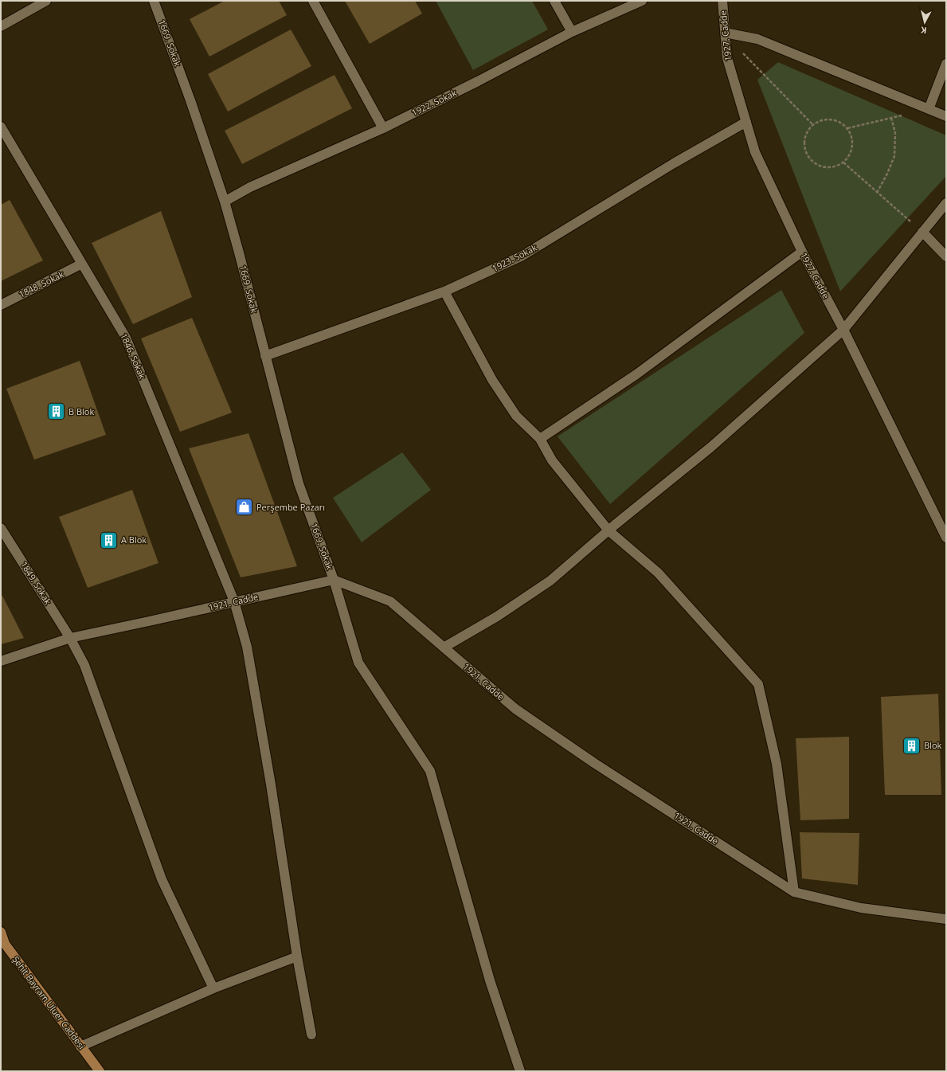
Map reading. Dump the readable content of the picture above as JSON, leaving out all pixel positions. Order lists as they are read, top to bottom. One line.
{"streets":{"main road":["Şehit Bayram Uluer Caddesi"],"street":["1927. Cadde","1669. Sokak","1922. Sokak","1923. Sokak","1848. Sokak","1846. Sokak","1849. Sokak","1921. Cadde"]},"crossings":[["1927. Cadde","1923. Sokak"],["1669. Sokak","1922. Sokak"],["1669. Sokak","1923. Sokak"],["1669. Sokak","1921. Cadde"],["1848. Sokak","1846. Sokak"],["1846. Sokak","1921. Cadde"],["1849. Sokak","1921. Cadde"]],"places":{"building":["B Blok","A Blok","Blok"],"shop":["Perşembe Pazarı"]},"north":"bottom"}
